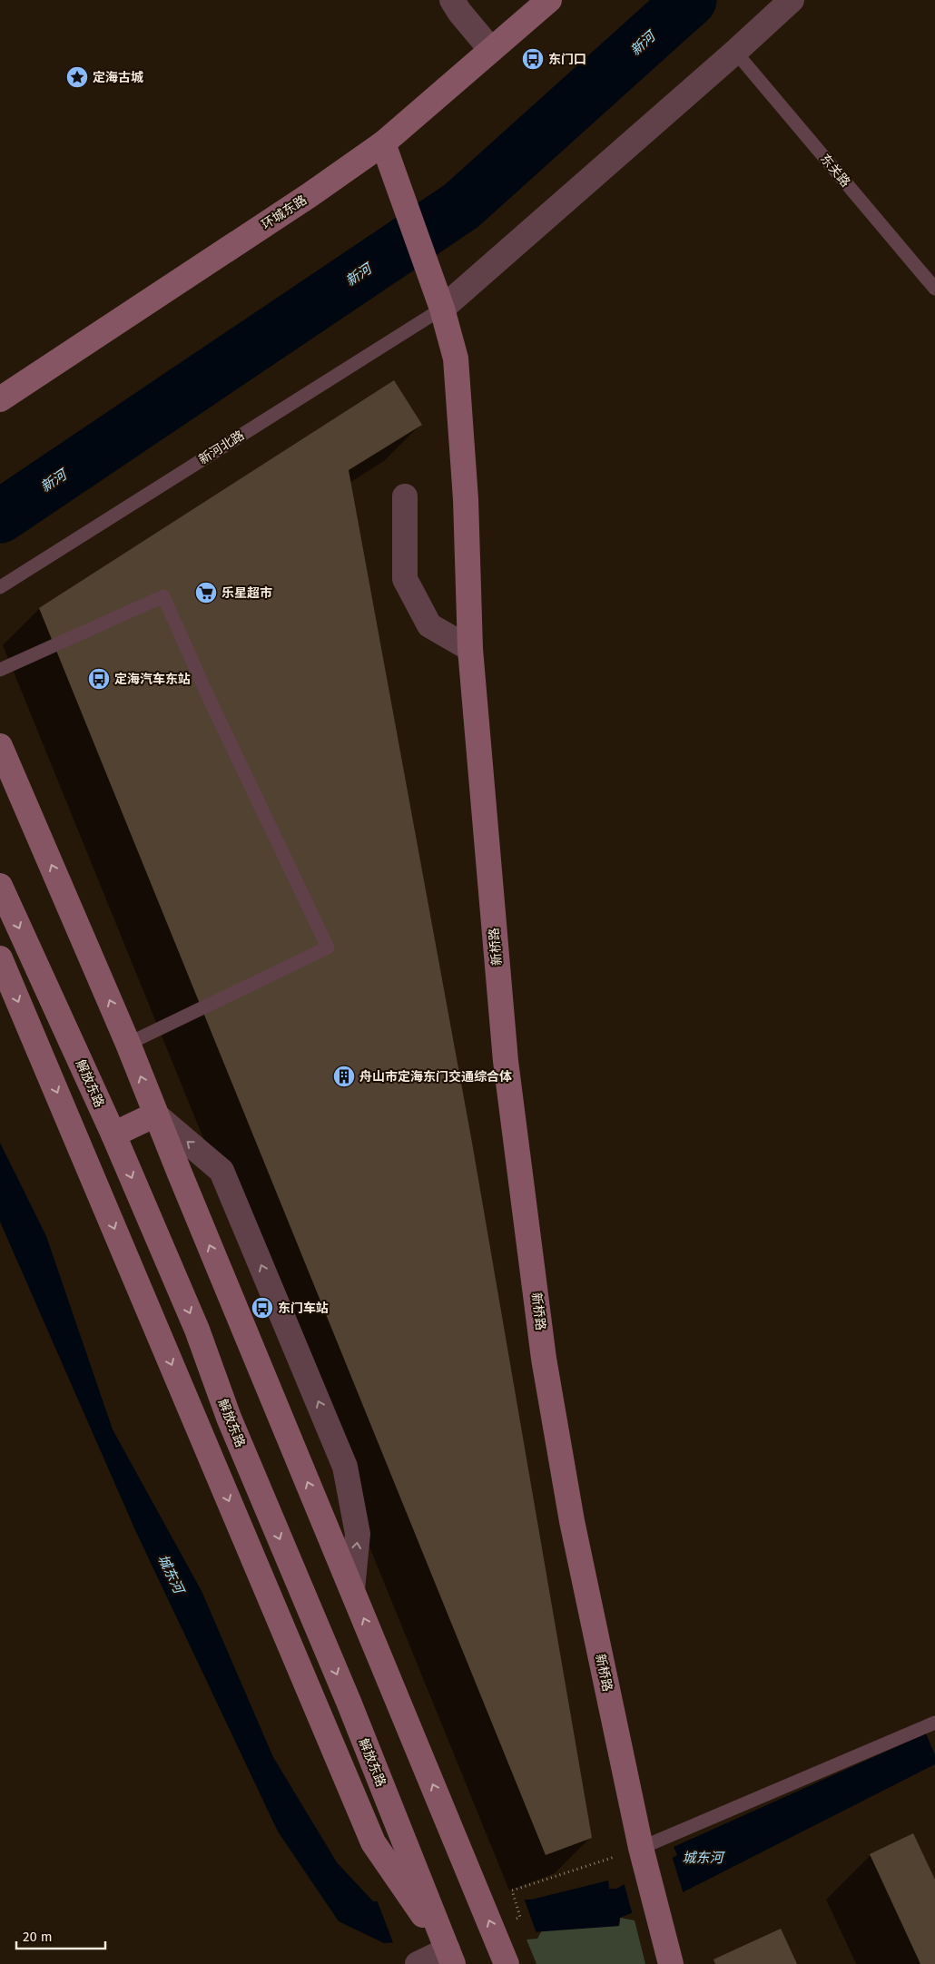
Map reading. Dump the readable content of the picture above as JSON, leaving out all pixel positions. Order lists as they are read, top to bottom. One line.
{"streets":{"street":["环城东路","新桥路","解放东路"],"lane":["东关路","新河北路"]},"crossings":[["环城东路","新桥路"],["新河北路","新桥路"]],"water":["新河","城东河"],"places":{"bus stop":["东门口","定海汽车东站","东门车站"],"place":["定海古城"],"supermarket":["乐星超市"],"building":["舟山市定海东门交通综合体"]},"scale_bar":"20 m"}
